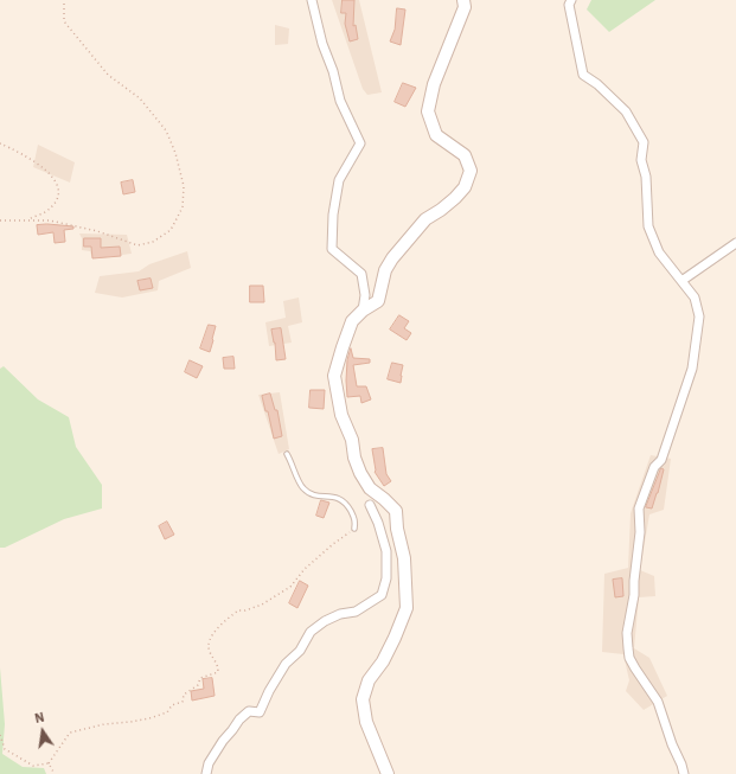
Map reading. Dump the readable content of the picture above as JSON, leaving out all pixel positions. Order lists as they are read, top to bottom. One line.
{"north":"top"}
